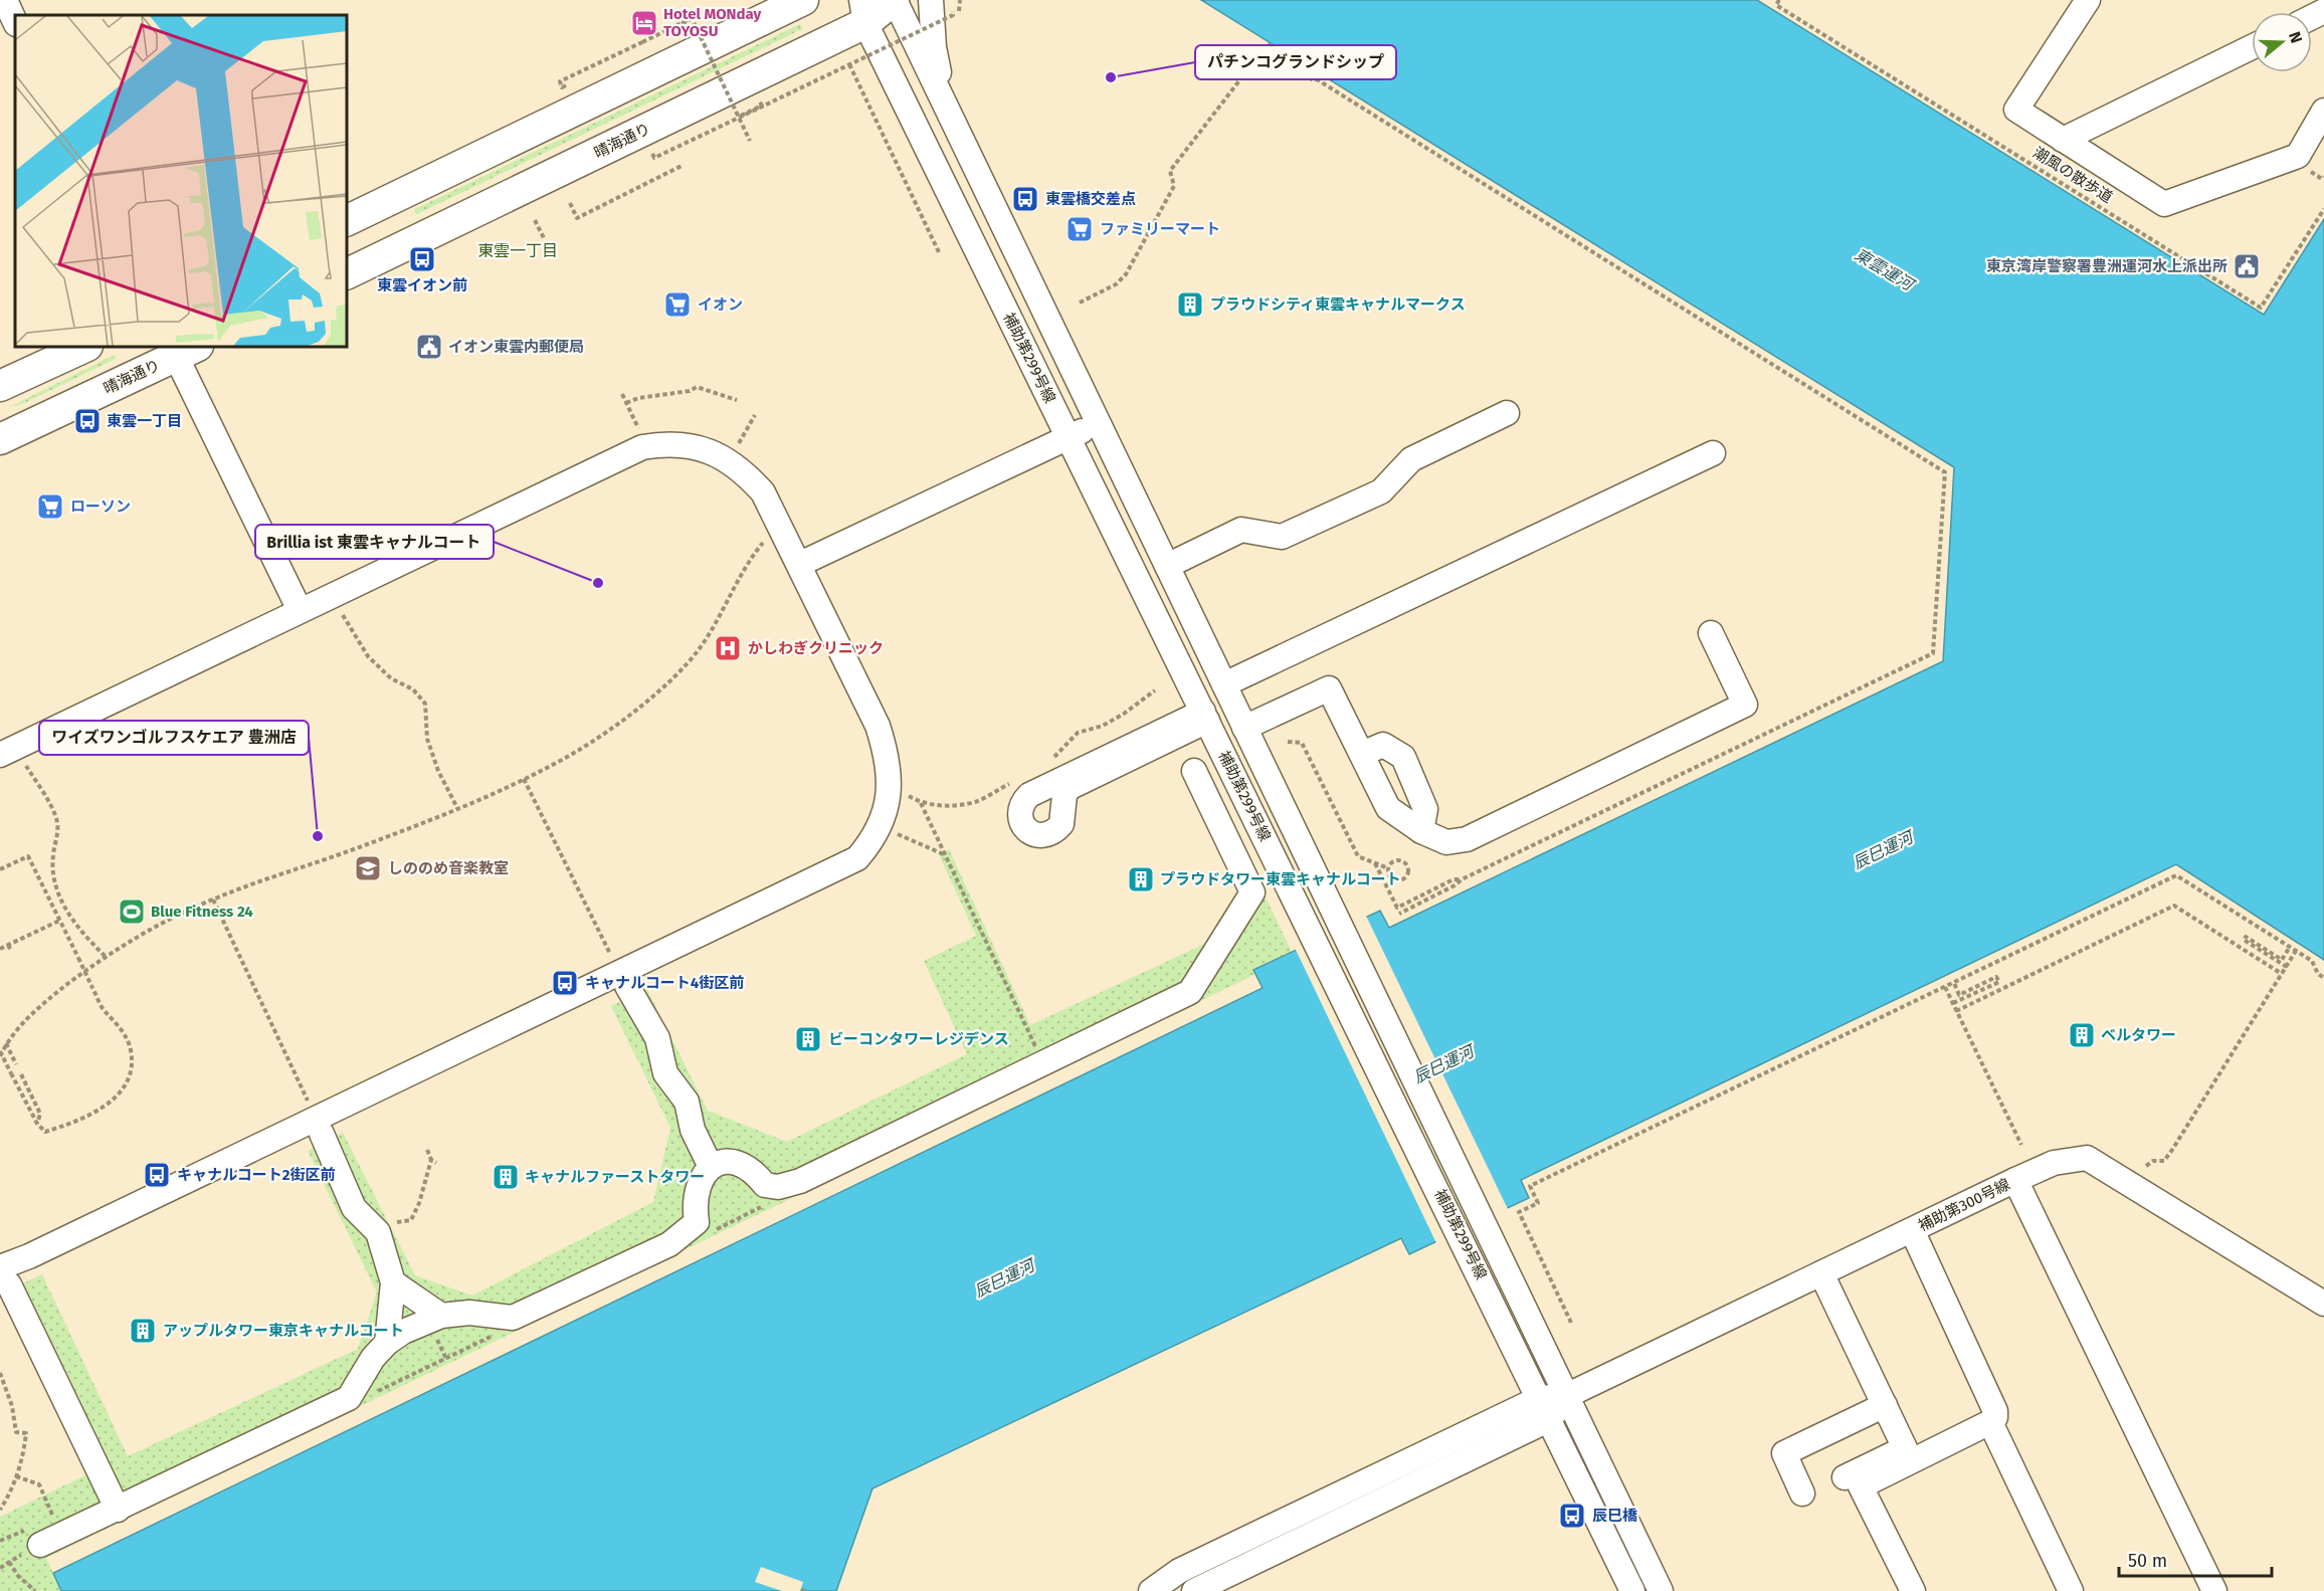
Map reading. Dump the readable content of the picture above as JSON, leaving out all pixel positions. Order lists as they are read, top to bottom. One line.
{"streets":{"main road":["晴海通り"],"street":["補助第299号線","補助第300号線"],"path":["潮風の散歩道"]},"crossings":[["晴海通り","補助第299号線"],["補助第299号線","補助第300号線"]],"districts":["東雲一丁目"],"water":["東雲運河","辰巳運河"],"places":{"hotel":["Hotel MONday TOYOSU"],"other":["パチンコグランドシップ","Brillia ist 東雲キャナルコート","ワイズワンゴルフスケエア 豊洲店"],"bus stop":["東雲橋交差点","東雲イオン前","東雲一丁目","キャナルコート4街区前","キャナルコート2街区前","辰巳橋"],"supermarket":["ファミリーマート","イオン","ローソン"],"public building":["東京湾岸警察署豊洲運河水上派出所","イオン東雲内郵便局"],"building":["プラウドシティ東雲キャナルマークス","プラウドタワー東雲キャナルコート","ベルタワー","ビーコンタワーレジデンス","キャナルファーストタワー","アップルタワー東京キャナルコート"],"hospital":["かしわぎクリニック"],"school or university":["しののめ音楽教室"],"sports":["Blue Fitness 24"]},"scale_bar":"50 m","north":"right"}
